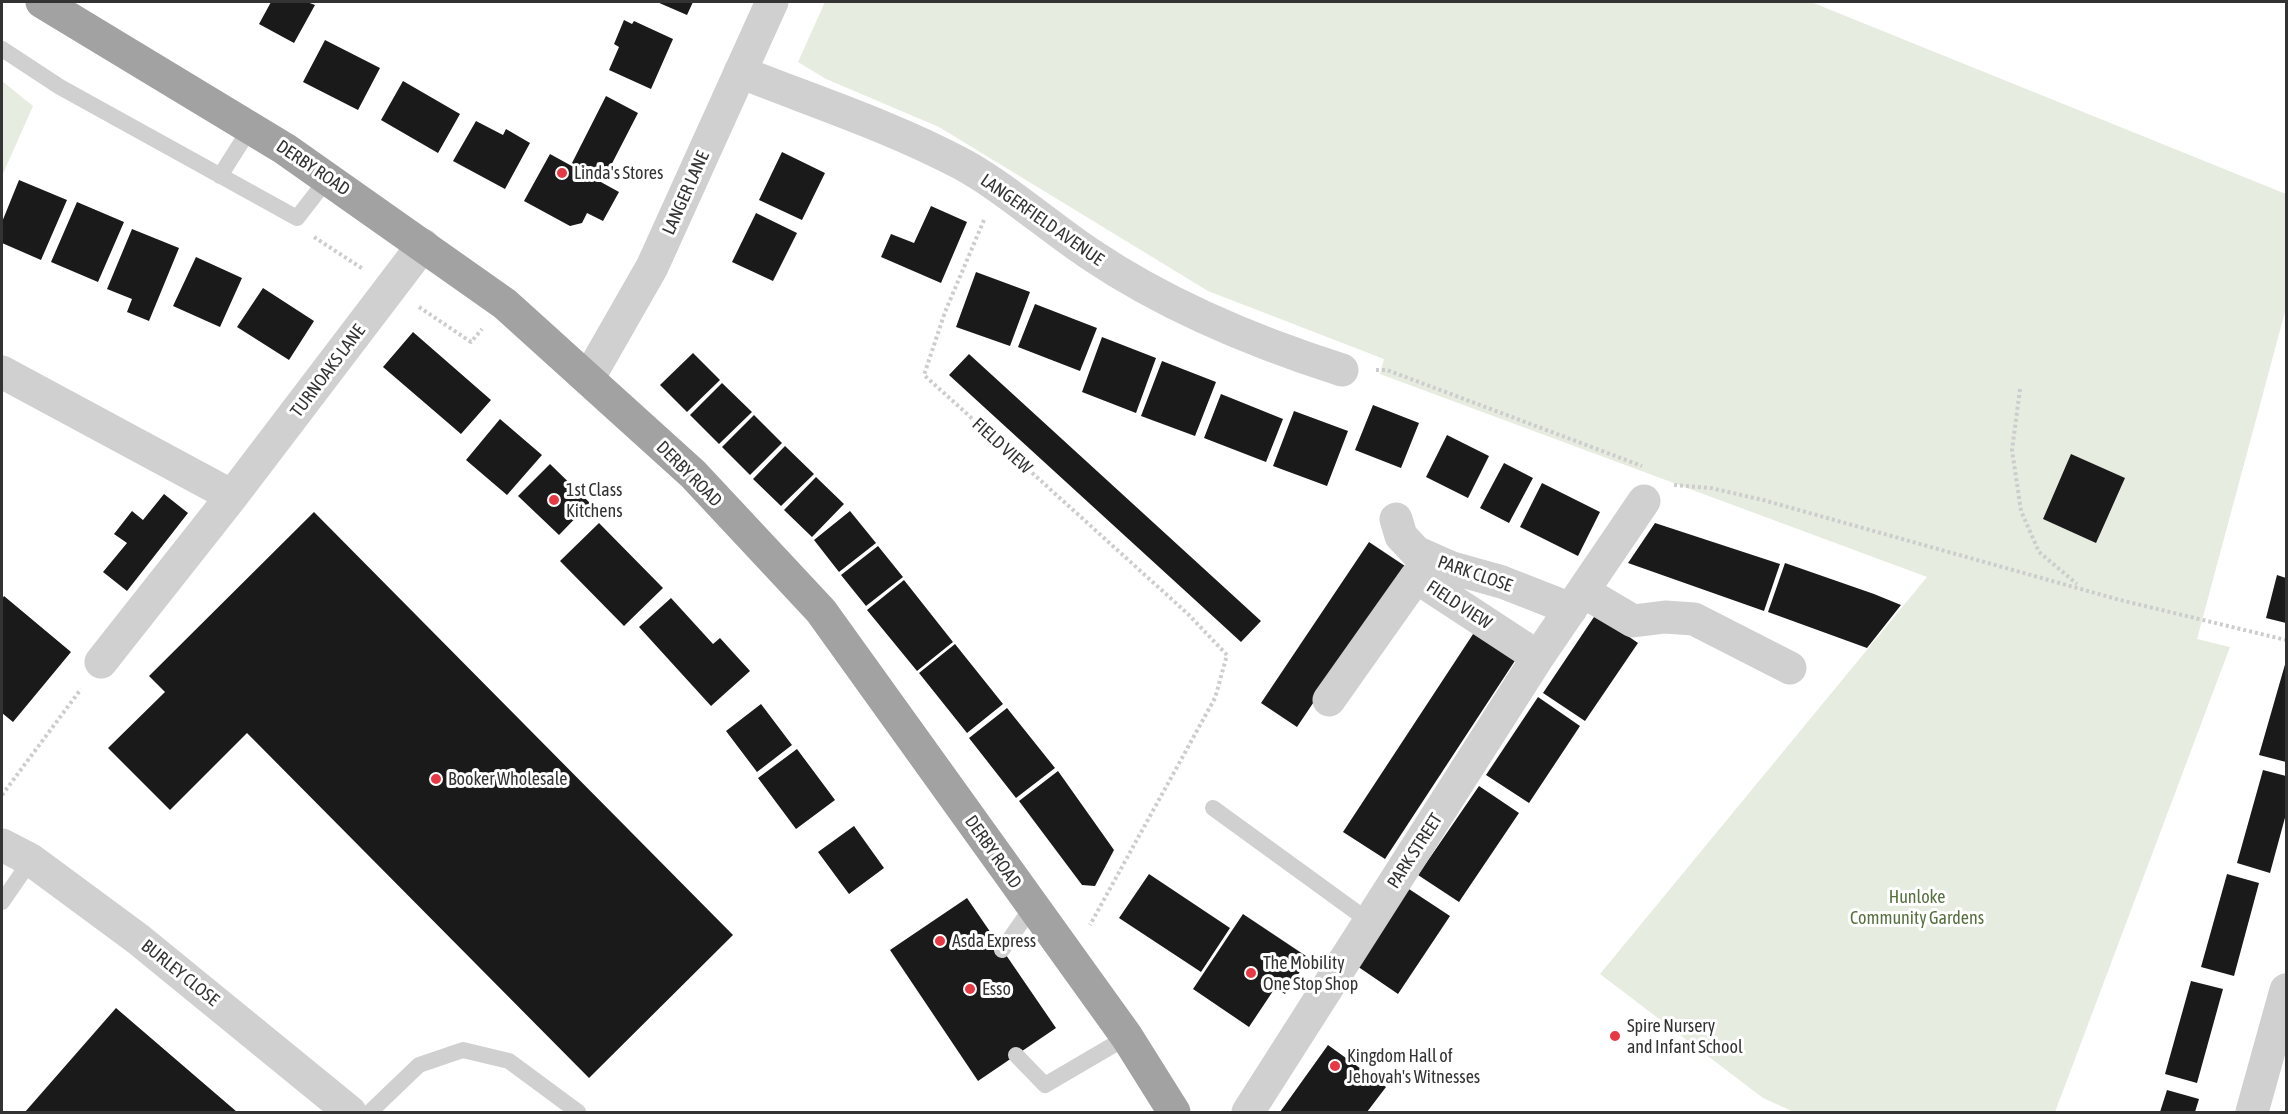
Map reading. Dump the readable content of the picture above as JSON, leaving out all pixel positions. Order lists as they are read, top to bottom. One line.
{"streets":{"highway":["DERBY ROAD"],"street":["LANGER LANE","LANGERFIELD AVENUE","TURNOAKS LANE","FIELD VIEW","PARK CLOSE","PARK STREET","BURLEY CLOSE"]},"crossings":[["DERBY ROAD","LANGER LANE"],["DERBY ROAD","TURNOAKS LANE"],["DERBY ROAD","FIELD VIEW"],["LANGER LANE","LANGERFIELD AVENUE"],["LANGERFIELD AVENUE","FIELD VIEW"],["FIELD VIEW","PARK STREET"],["PARK CLOSE","PARK STREET"]],"parks":["Hunloke Community Gardens"],"places":["Linda's Stores","1st Class Kitchens","Booker Wholesale","Asda Express","The Mobility One Stop Shop","Esso","Spire Nursery and Infant School","Kingdom Hall of Jehovah's Witnesses"]}
